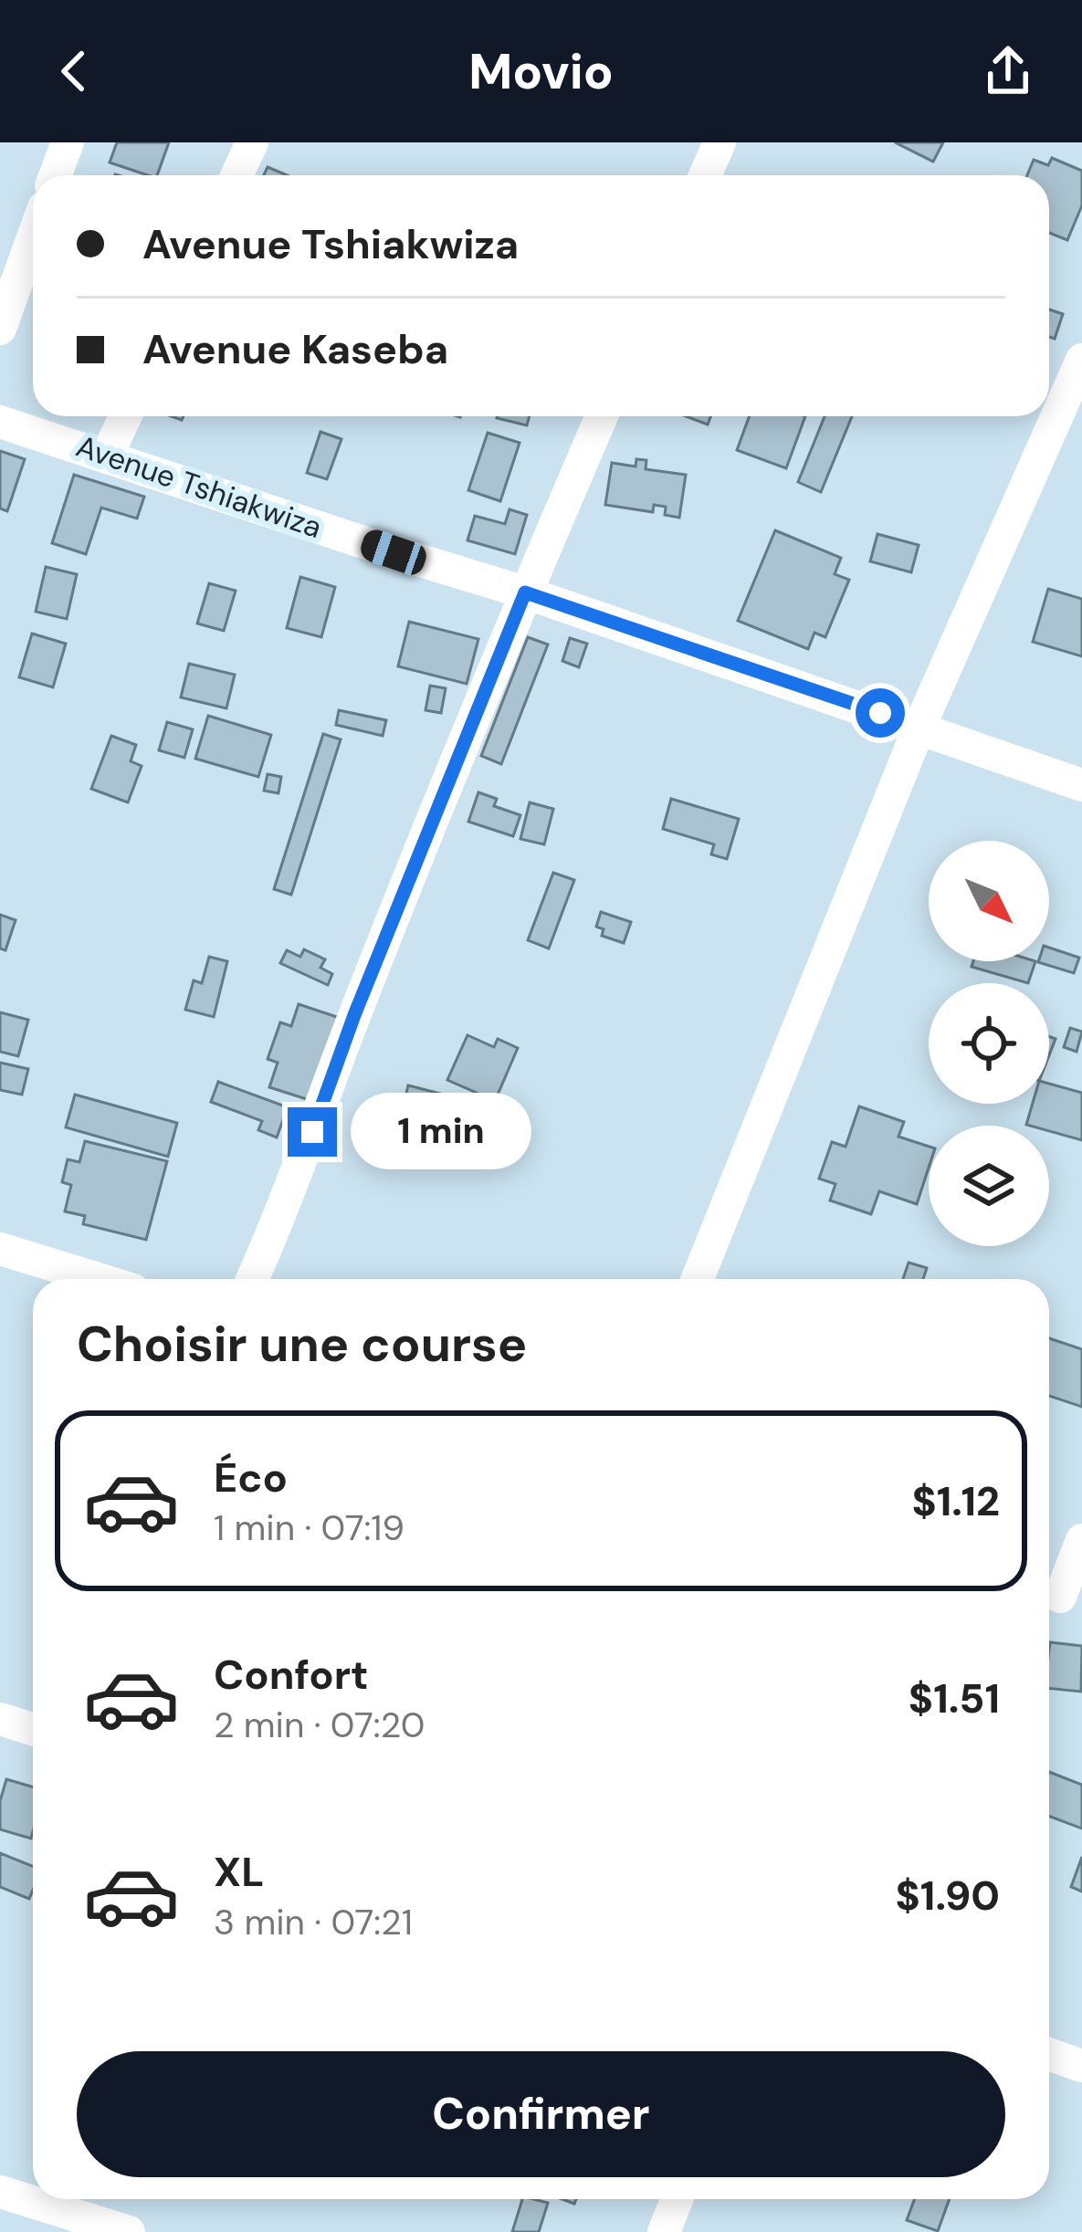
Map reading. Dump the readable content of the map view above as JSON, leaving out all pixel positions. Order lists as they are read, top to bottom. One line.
{"streets":{"street":["Avenue Tshiakwiza"]},"north":"bottom right","page":{"header":"Movio","banner":["Avenue Tshiakwiza","Avenue Kaseba"],"bubble":"1 min","heading":"Choisir une course","list":[{"name":"Éco","note":"1 min · 07:19","value":"$1.12"},{"name":"Confort","note":"2 min · 07:20","value":"$1.51"},{"name":"XL","note":"3 min · 07:21","value":"$1.90"}],"buttons":"Confirmer"}}
